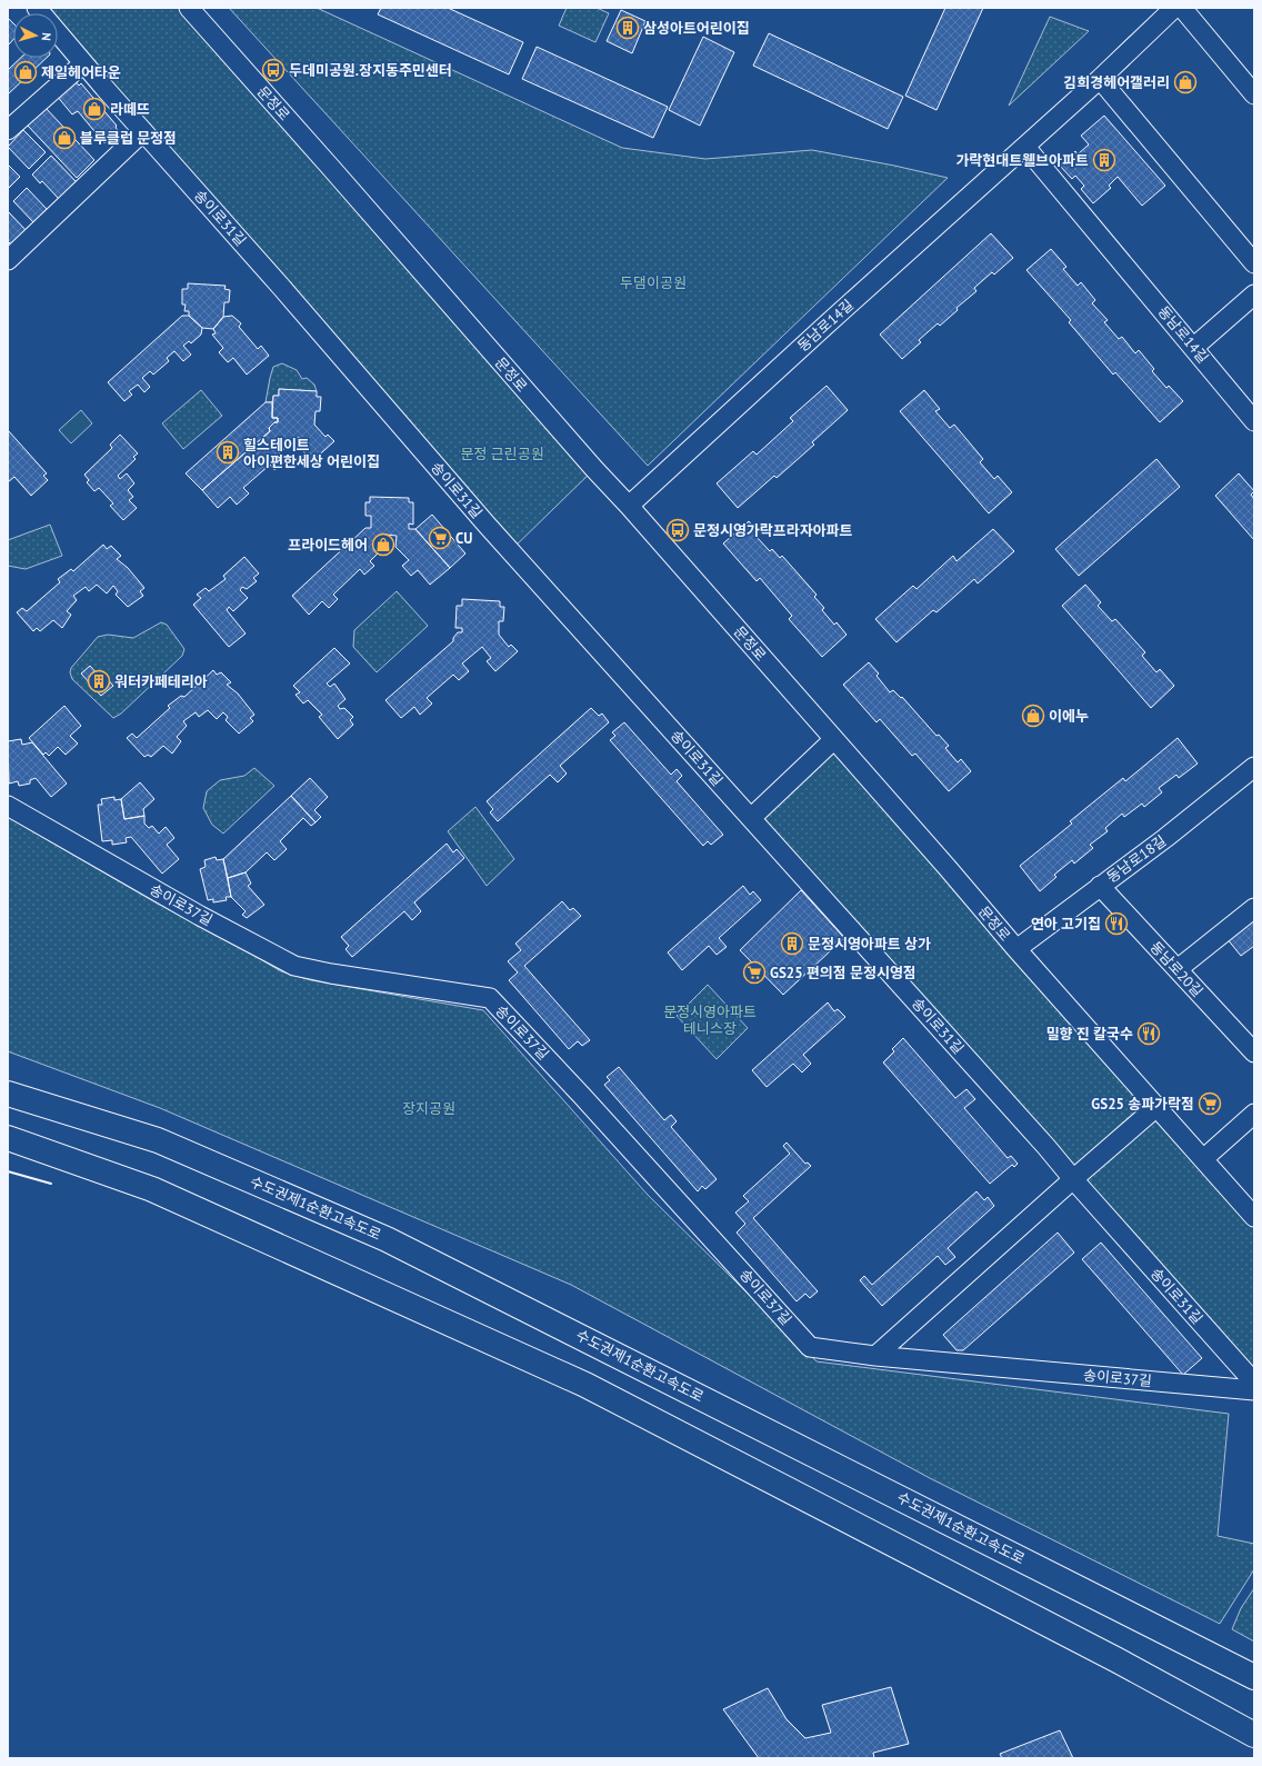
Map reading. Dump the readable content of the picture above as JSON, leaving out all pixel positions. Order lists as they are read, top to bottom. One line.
{"streets":{"highway":["수도권제1순환고속도로"],"street":["문정로","송이로31길","동남로14길","동남로18길","송이로37길","동남로20길"]},"crossings":[["문정로","동남로14길"],["문정로","동남로18길"],["동남로18길","동남로20길"]],"parks":["두댐이공원","문정 근린공원","문정시영아파트 테니스장","장지공원"],"places":{"building":["삼성아트어린이집","가락현대트웰브아파트","힐스테이트 아이편한세상 어린이집","워터카페테리아","문정시영아파트 상가"],"bus stop":["두데미공원.장지동주민센터","문정시영가락프라자아파트"],"shop":["제일헤어타운","김희경헤어갤러리","라떼뜨","블루클럽 문정점","프라이드헤어","이에누"],"supermarket":["CU","GS25 편의점 문정시영점","GS25 송파가락점"],"restaurant":["연아 고기집","밀향 진 칼국수"]},"north":"right"}
